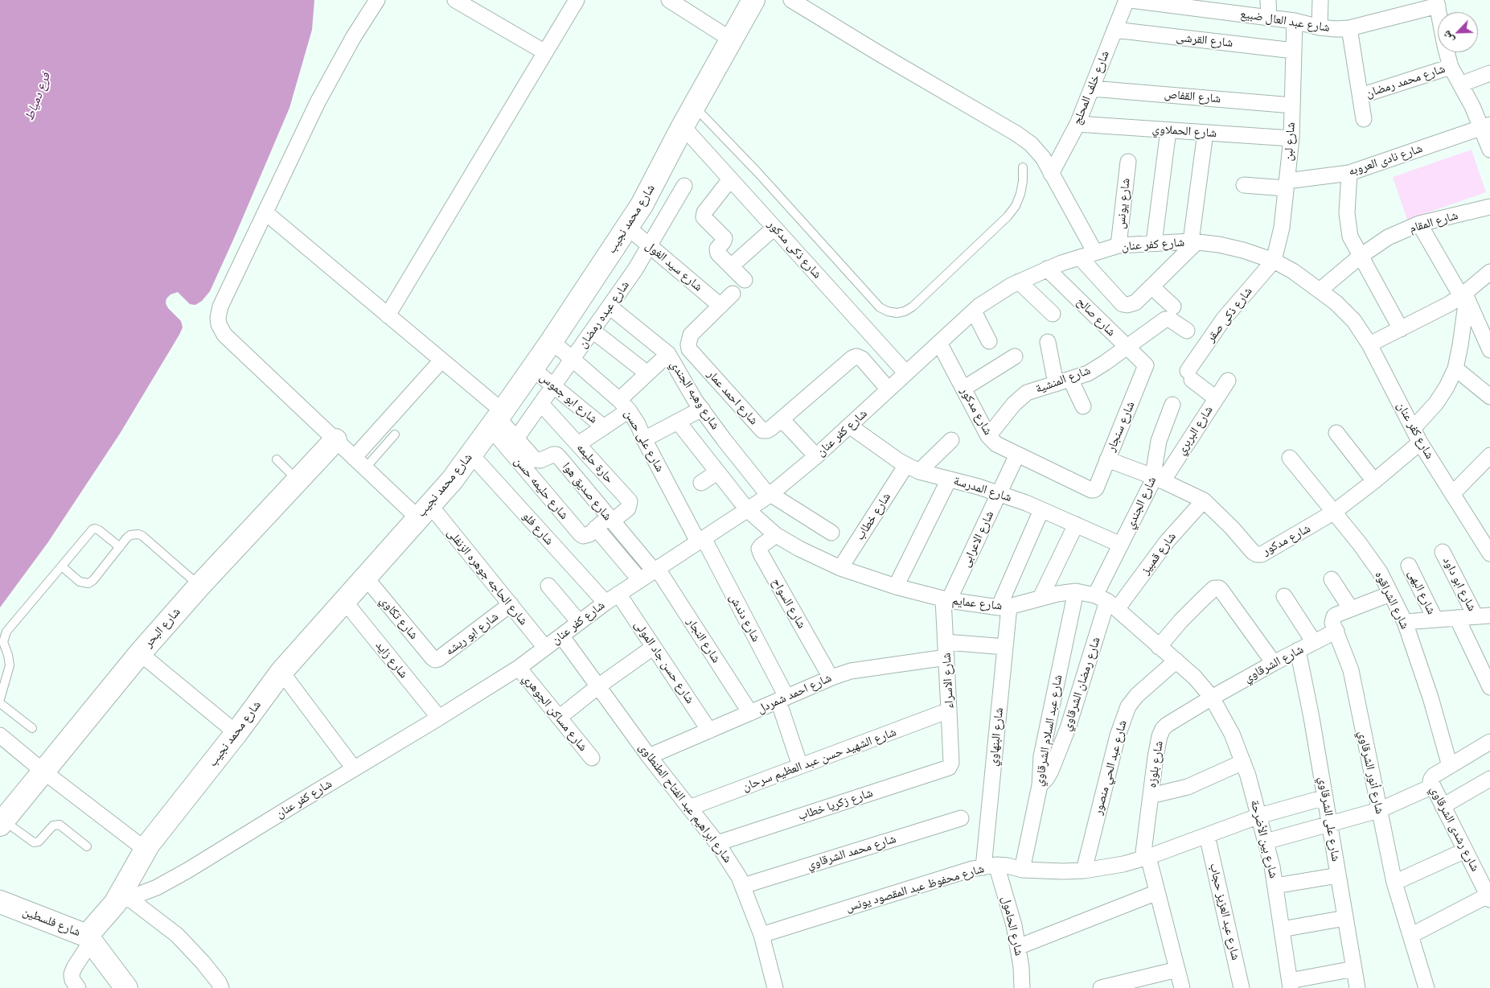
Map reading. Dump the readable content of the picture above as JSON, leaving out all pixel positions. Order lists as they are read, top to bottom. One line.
{"streets":{"street":["شارع عبد العال ضبيع","شارع القرشى","شارع محمد رمضان","شارع خلف المحلج","شارع القفاص","شارع الحملاوي","شارع لبن","شارع نادى العروبه","شارع يونس","شارع محمد نجيب","شارع المقام","شارع كفر عنان","شارع ذكى مدكور","شارع سيد الغول","شارع عبده رمضان","شارع ذكى صقر","شارع صالح","شارع المنشية","شارع وهبه الجندي","شارع احمد عمار","شارع ابو جموس","شارع مدكور","شارع سنجار","شارع البربري","شارع على حسن","حارة حليمه","شارع حليمه حسن","شارع المدرسة","شارع صديق هوا","شارع الجندي","شارع خطاب","شارع فلو","شارع الاعرابى","شارع قمبيز","شارع الحاجه جوهره الزنفلى","شارع ابو داود","شارع البهى","شارع الشراقوه","شارع السواح","شارع عمايم","شارع تكاوي","شارع دندش","شارع البحر","شارع ابو ريشه","شارع النجار","شارع زايد","شارع حسن جاد المولى","شارع الشرقاوي","شارع الاسراء","شارع رمضان الشرقاوي","شارع احمد شمردل","شارع مساكن الجوهري","شارع عبد السلام الشرقاوي","شارع البنهاوي","شارع الشهيد حسن عبد العظيم سرحان","شارع بلوزه","شارع عبد الحي منصور","شارع أنور الشرقاوي","شارع ابراهيم عبد الفتاح الطنطاوى","شارع زكريا خطاب","شارع على الشرقاوي","شارع رشدى الشرقاوي","شارع بين الأضرحة","شارع محمد الشرقاوي","شارع محفوظ عبد المقصود يونس","شارع عبد العزيز حجاب","شارع فلسطين","شارع الحامول"]},"crossings":[["شارع عبد العال ضبيع","شارع لبن"],["شارع القرشى","شارع خلف المحلج"],["شارع القرشى","شارع لبن"],["شارع خلف المحلج","شارع القفاص"],["شارع خلف المحلج","شارع الحملاوي"],["شارع القفاص","شارع لبن"],["شارع الحملاوي","شارع لبن"],["شارع لبن","شارع نادى العروبه"],["شارع لبن","شارع كفر عنان"],["شارع لبن","شارع ذكى صقر"],["شارع يونس","شارع كفر عنان"],["شارع محمد نجيب","شارع كفر عنان"],["شارع محمد نجيب","شارع ذكى مدكور"],["شارع محمد نجيب","شارع سيد الغول"],["شارع محمد نجيب","شارع ابو جموس"],["شارع محمد نجيب","شارع على حسن"],["شارع محمد نجيب","شارع حليمه حسن"],["شارع محمد نجيب","شارع صديق هوا"],["شارع محمد نجيب","شارع فلو"],["شارع محمد نجيب","شارع الحاجه جوهره الزنفلى"],["شارع محمد نجيب","شارع تكاوي"],["شارع محمد نجيب","شارع زايد"],["شارع محمد نجيب","شارع فلسطين"],["شارع المقام","شارع كفر عنان"],["شارع كفر عنان","شارع ذكى مدكور"],["شارع كفر عنان","شارع ذكى صقر"],["شارع كفر عنان","شارع صالح"],["شارع كفر عنان","شارع وهبه الجندي"],["شارع كفر عنان","شارع احمد عمار"],["شارع كفر عنان","شارع مدكور"],["شارع كفر عنان","شارع على حسن"],["شارع كفر عنان","شارع المدرسة"],["شارع كفر عنان","شارع صديق هوا"],["شارع كفر عنان","شارع فلو"],["شارع كفر عنان","شارع الحاجه جوهره الزنفلى"],["شارع كفر عنان","شارع عمايم"],["شارع كفر عنان","شارع دندش"],["شارع كفر عنان","شارع النجار"],["شارع كفر عنان","شارع زايد"],["شارع كفر عنان","شارع حسن جاد المولى"],["شارع كفر عنان","شارع مساكن الجوهري"],["شارع كفر عنان","شارع ابراهيم عبد الفتاح الطنطاوى"],["شارع سيد الغول","شارع عبده رمضان"],["شارع سيد الغول","شارع احمد عمار"],["شارع عبده رمضان","شارع وهبه الجندي"],["شارع عبده رمضان","شارع ابو جموس"],["شارع عبده رمضان","شارع على حسن"],["شارع عبده رمضان","حارة حليمه"],["شارع عبده رمضان","شارع صديق هوا"],["شارع ذكى صقر","شارع البربري"],["شارع صالح","شارع المنشية"],["شارع صالح","شارع سنجار"],["شارع المنشية","شارع مدكور"],["شارع مدكور","شارع سنجار"],["شارع مدكور","شارع البربري"],["شارع مدكور","شارع الجندي"],["شارع مدكور","شارع الاعرابى"],["شارع مدكور","شارع قمبيز"],["شارع مدكور","شارع الشراقوه"],["شارع البربري","شارع الجندي"],["شارع على حسن","شارع دندش"],["حارة حليمه","شارع حليمه حسن"],["حارة حليمه","شارع صديق هوا"],["شارع حليمه حسن","شارع صديق هوا"],["شارع المدرسة","شارع الجندي"],["شارع المدرسة","شارع خطاب"],["شارع المدرسة","شارع الاعرابى"],["شارع المدرسة","شارع البنهاوي"],["شارع صديق هوا","شارع النجار"],["شارع الجندي","شارع قمبيز"],["شارع الجندي","شارع عمايم"],["شارع الجندي","شارع رمضان الشرقاوي"],["شارع خطاب","شارع عمايم"],["شارع الاعرابى","شارع عمايم"],["شارع الاعرابى","شارع الاسراء"],["شارع قمبيز","شارع عمايم"],["شارع قمبيز","شارع رمضان الشرقاوي"],["شارع الحاجه جوهره الزنفلى","شارع البحر"],["شارع الحاجه جوهره الزنفلى","شارع ابو ريشه"],["شارع الشراقوه","شارع أنور الشرقاوي"],["شارع السواح","شارع عمايم"],["شارع السواح","شارع احمد شمردل"],["شارع عمايم","شارع الاسراء"],["شارع عمايم","شارع رمضان الشرقاوي"],["شارع عمايم","شارع عبد السلام الشرقاوي"],["شارع عمايم","شارع البنهاوي"],["شارع تكاوي","شارع ابو ريشه"],["شارع دندش","شارع احمد شمردل"],["شارع دندش","شارع الشهيد حسن عبد العظيم سرحان"],["شارع النجار","شارع احمد شمردل"],["شارع حسن جاد المولى","شارع احمد شمردل"],["شارع الشرقاوي","شارع بلوزه"],["شارع الشرقاوي","شارع أنور الشرقاوي"],["شارع الشرقاوي","شارع على الشرقاوي"],["شارع الشرقاوي","شارع بين الأضرحة"],["شارع الاسراء","شارع احمد شمردل"],["شارع الاسراء","شارع الشهيد حسن عبد العظيم سرحان"],["شارع الاسراء","شارع زكريا خطاب"],["شارع رمضان الشرقاوي","شارع عبد السلام الشرقاوي"],["شارع احمد شمردل","شارع ابراهيم عبد الفتاح الطنطاوى"],["شارع عبد السلام الشرقاوي","شارع محفوظ عبد المقصود يونس"],["شارع البنهاوي","شارع محفوظ عبد المقصود يونس"],["شارع البنهاوي","شارع الحامول"],["شارع الشهيد حسن عبد العظيم سرحان","شارع ابراهيم عبد الفتاح الطنطاوى"],["شارع بلوزه","شارع بين الأضرحة"],["شارع بلوزه","شارع محفوظ عبد المقصود يونس"],["شارع عبد الحي منصور","شارع محفوظ عبد المقصود يونس"],["شارع ابراهيم عبد الفتاح الطنطاوى","شارع زكريا خطاب"],["شارع ابراهيم عبد الفتاح الطنطاوى","شارع محمد الشرقاوي"],["شارع ابراهيم عبد الفتاح الطنطاوى","شارع محفوظ عبد المقصود يونس"],["شارع على الشرقاوي","شارع محفوظ عبد المقصود يونس"],["شارع بين الأضرحة","شارع محفوظ عبد المقصود يونس"],["شارع محفوظ عبد المقصود يونس","شارع عبد العزيز حجاب"],["شارع محفوظ عبد المقصود يونس","شارع الحامول"]],"water":["فرع دمياط"],"north":"bottom left"}
